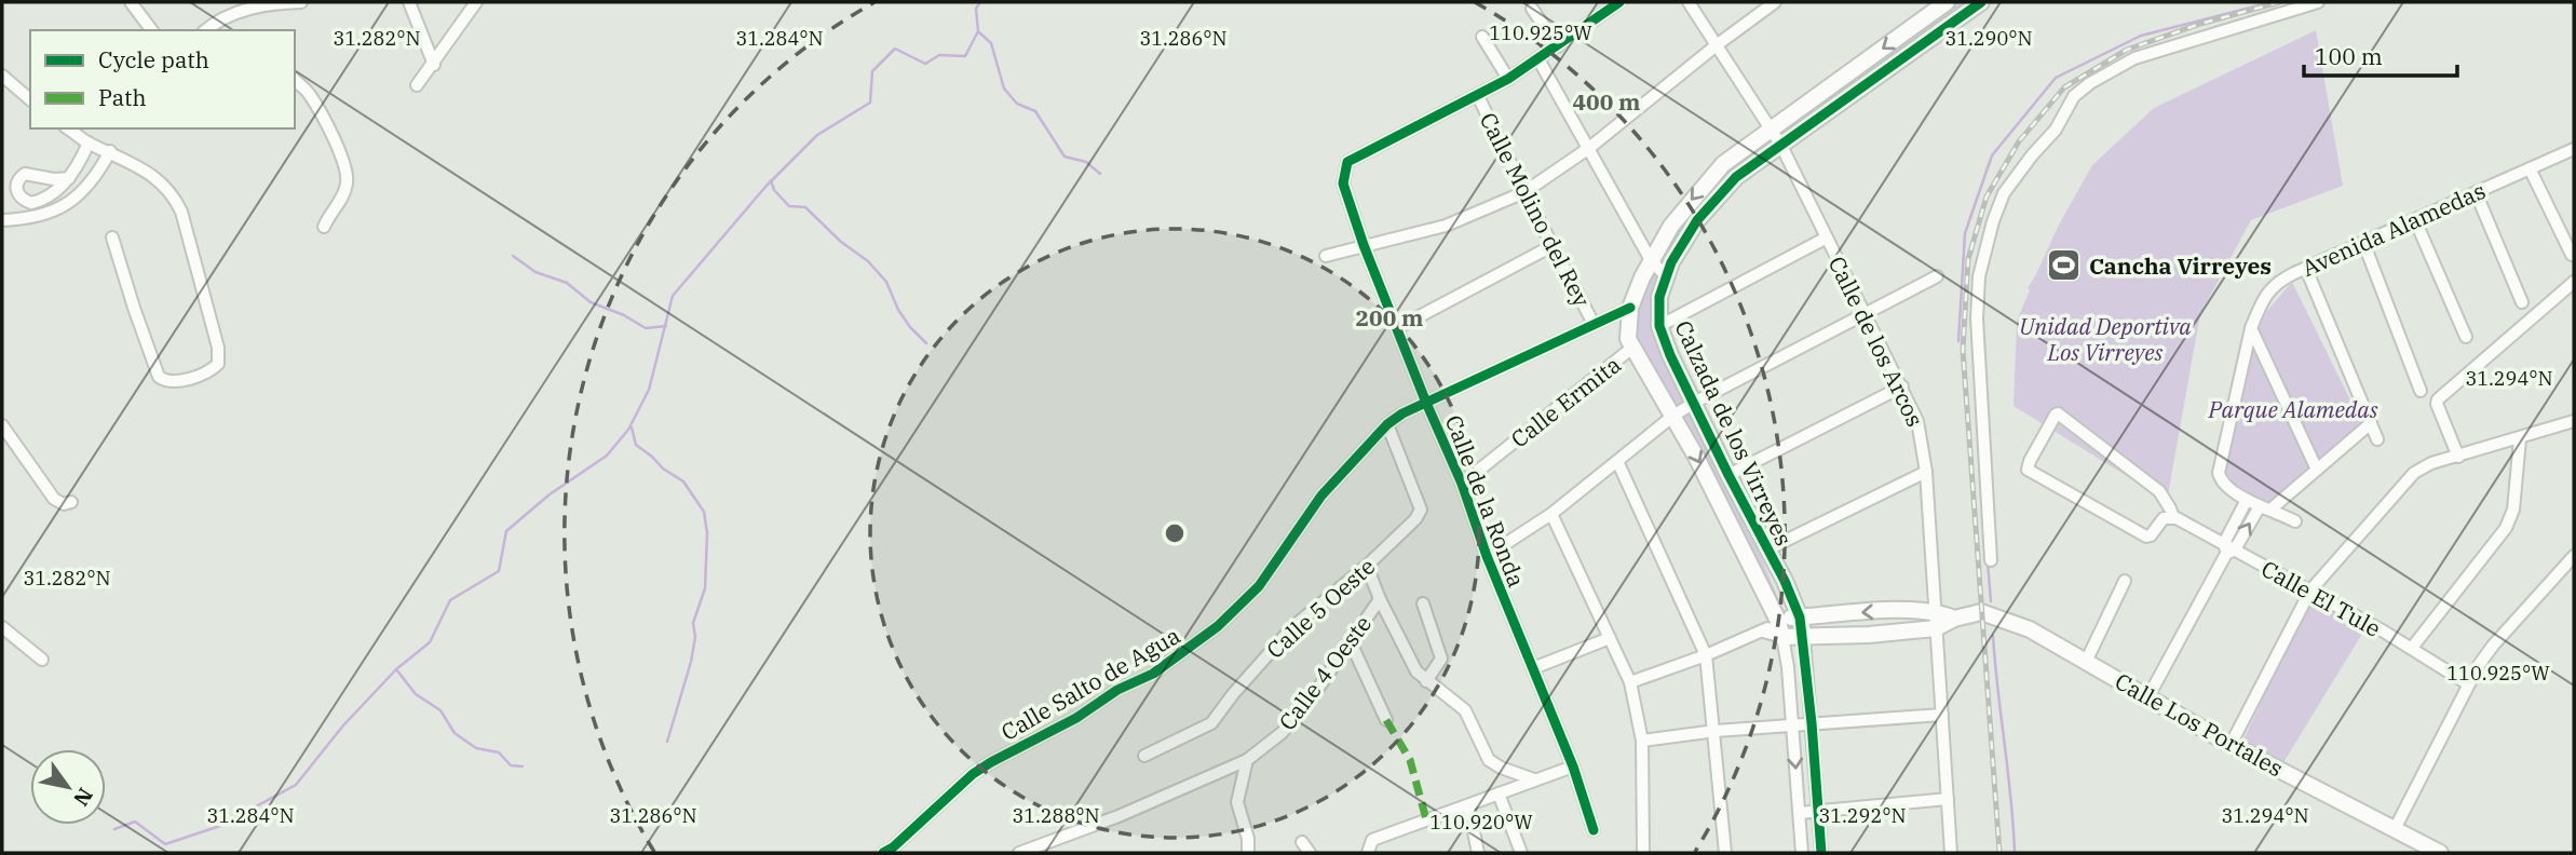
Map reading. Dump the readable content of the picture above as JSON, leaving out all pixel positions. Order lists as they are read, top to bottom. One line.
{"streets":{"street":["Calle Molino del Rey","Avenida Alamedas","Calle de los Arcos","Calle Ermita","Calzada de los Virreyes","Calle de la Ronda","Calle El Tule","Calle 5 Oeste","Calle 4 Oeste","Calle Salto de Agua","Calle Los Portales"]},"crossings":[["Calle Molino del Rey","Calle de la Ronda"],["Calle Molino del Rey","Calle Salto de Agua"],["Calle de los Arcos","Calzada de los Virreyes"],["Calle de los Arcos","Calle Los Portales"],["Calle Ermita","Calzada de los Virreyes"],["Calle Ermita","Calle de la Ronda"],["Calzada de los Virreyes","Calle Salto de Agua"],["Calzada de los Virreyes","Calle Los Portales"],["Calle de la Ronda","Calle Salto de Agua"],["Calle 5 Oeste","Calle Salto de Agua"]],"parks":["Unidad Deportiva Los Virreyes","Parque Alamedas"],"places":{"sports":["Cancha Virreyes"]},"legend":["Cycle path","Path"],"scale_bar":"100 m","north":"bottom right","coordinates":["110.925°W","31.282°N","31.284°N","31.286°N","31.290°N","31.294°N","31.288°N","31.292°N","110.920°W"],"rings":["400 m","200 m"]}
